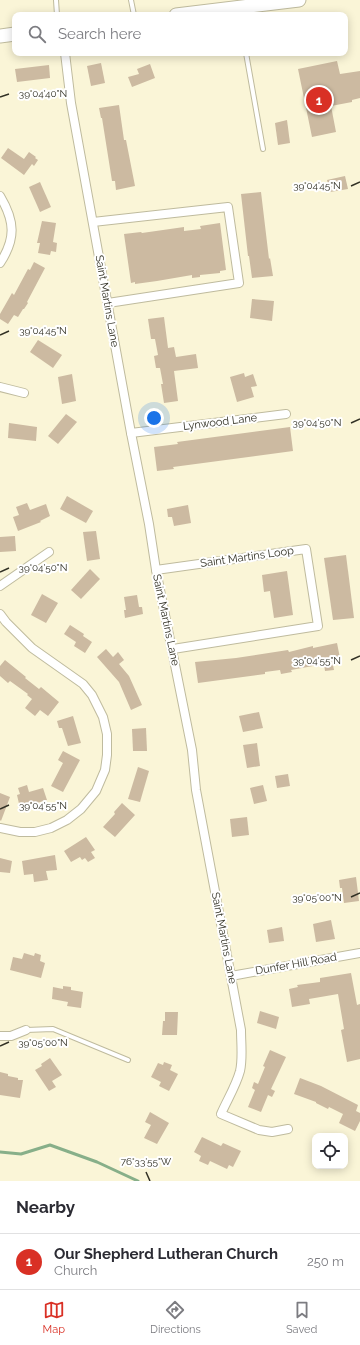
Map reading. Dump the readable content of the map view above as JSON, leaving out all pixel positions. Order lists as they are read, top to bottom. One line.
{"streets":{"street":["Saint Martins Lane","Lynwood Lane","Saint Martins Loop","Dunfer Hill Road"]},"crossings":[["Saint Martins Lane","Lynwood Lane"],["Saint Martins Lane","Saint Martins Loop"],["Saint Martins Lane","Dunfer Hill Road"]],"page":{"search":"Search here","pins":"1","heading":"Nearby","list":[{"mark":"1","name":"Our Shepherd Lutheran Church","note":"Church","value":"250 m"}],"nav":["Map","Directions","Saved"]},"coordinates":["39°04'40\"N","39°04'45\"N","39°04'50\"N","39°04'55\"N","39°05'00\"N","76°33'55\"W"]}
